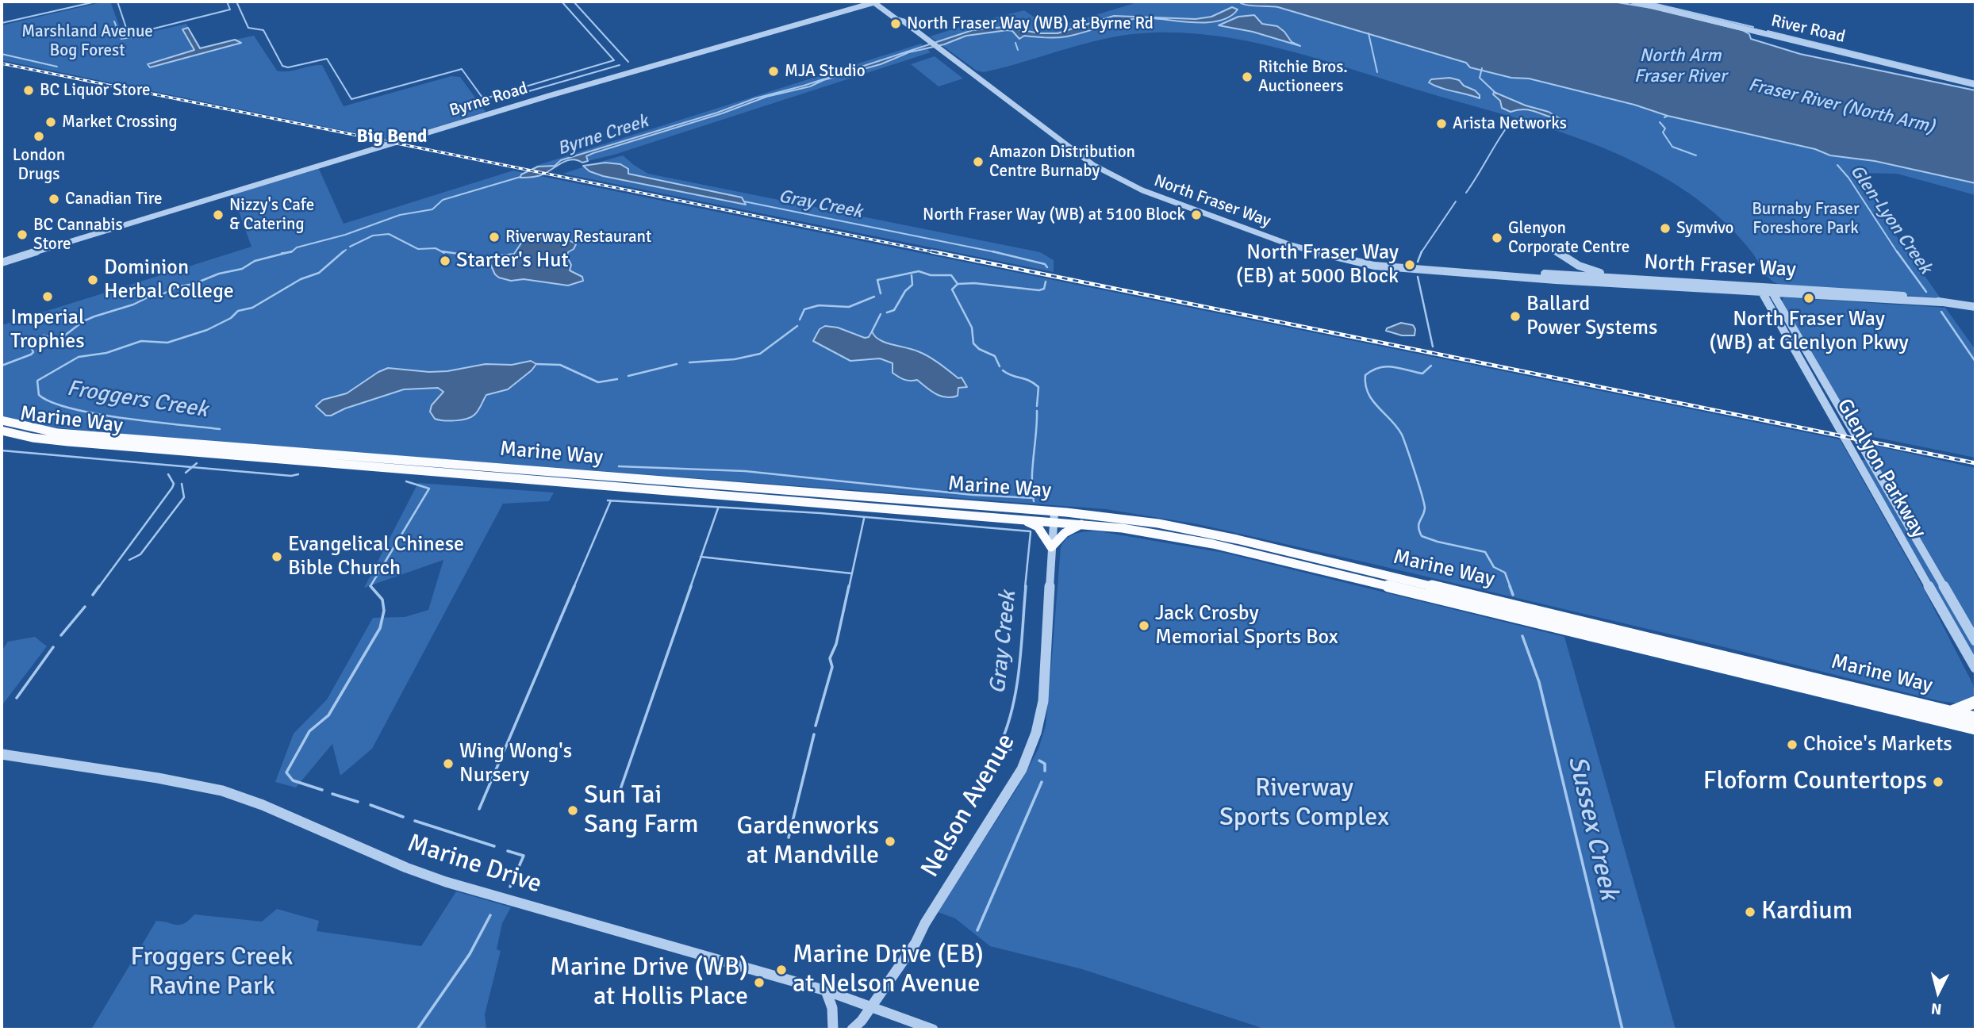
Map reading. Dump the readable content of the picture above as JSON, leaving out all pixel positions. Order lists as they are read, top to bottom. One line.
{"streets":{"main road":["Marine Way"],"street":["River Road","Byrne Road","North Fraser Way","Glenlyon Parkway","Nelson Avenue","Marine Drive"]},"crossings":[["Byrne Road","North Fraser Way"],["North Fraser Way","Glenlyon Parkway"],["Marine Way","Nelson Avenue"],["Nelson Avenue","Marine Drive"]],"districts":["Big Bend"],"water":["North Arm Fraser River","Fraser River (North Arm)","Byrne Creek","Gray Creek","Glen-Lyon Creek","Froggers Creek","Sussex Creek"],"parks":["Marshland Avenue Bog Forest","Burnaby Fraser Foreshore Park","Riverway Sports Complex","Froggers Creek Ravine Park"],"places":["North Fraser Way (WB) at Byrne Rd","MJA Studio","Ritchie Bros. Auctioneers","BC Liquor Store","Market Crossing","Arista Networks","London Drugs","Amazon Distribution Centre Burnaby","Canadian Tire","Nizzy's Cafe & Catering","North Fraser Way (WB) at 5100 Block","Symvivo","BC Cannabis Store","Riverway Restaurant","Glenyon Corporate Centre","Starter's Hut","North Fraser Way (EB) at 5000 Block","Dominion Herbal College","Imperial Trophies","North Fraser Way (WB) at Glenlyon Pkwy","Ballard Power Systems","Evangelical Chinese Bible Church","Jack Crosby Memorial Sports Box","Choice's Markets","Wing Wong's Nursery","Floform Countertops","Sun Tai Sang Farm","Gardenworks at Mandville","Kardium","Marine Drive (EB) at Nelson Avenue","Marine Drive (WB) at Hollis Place"],"north":"bottom"}
